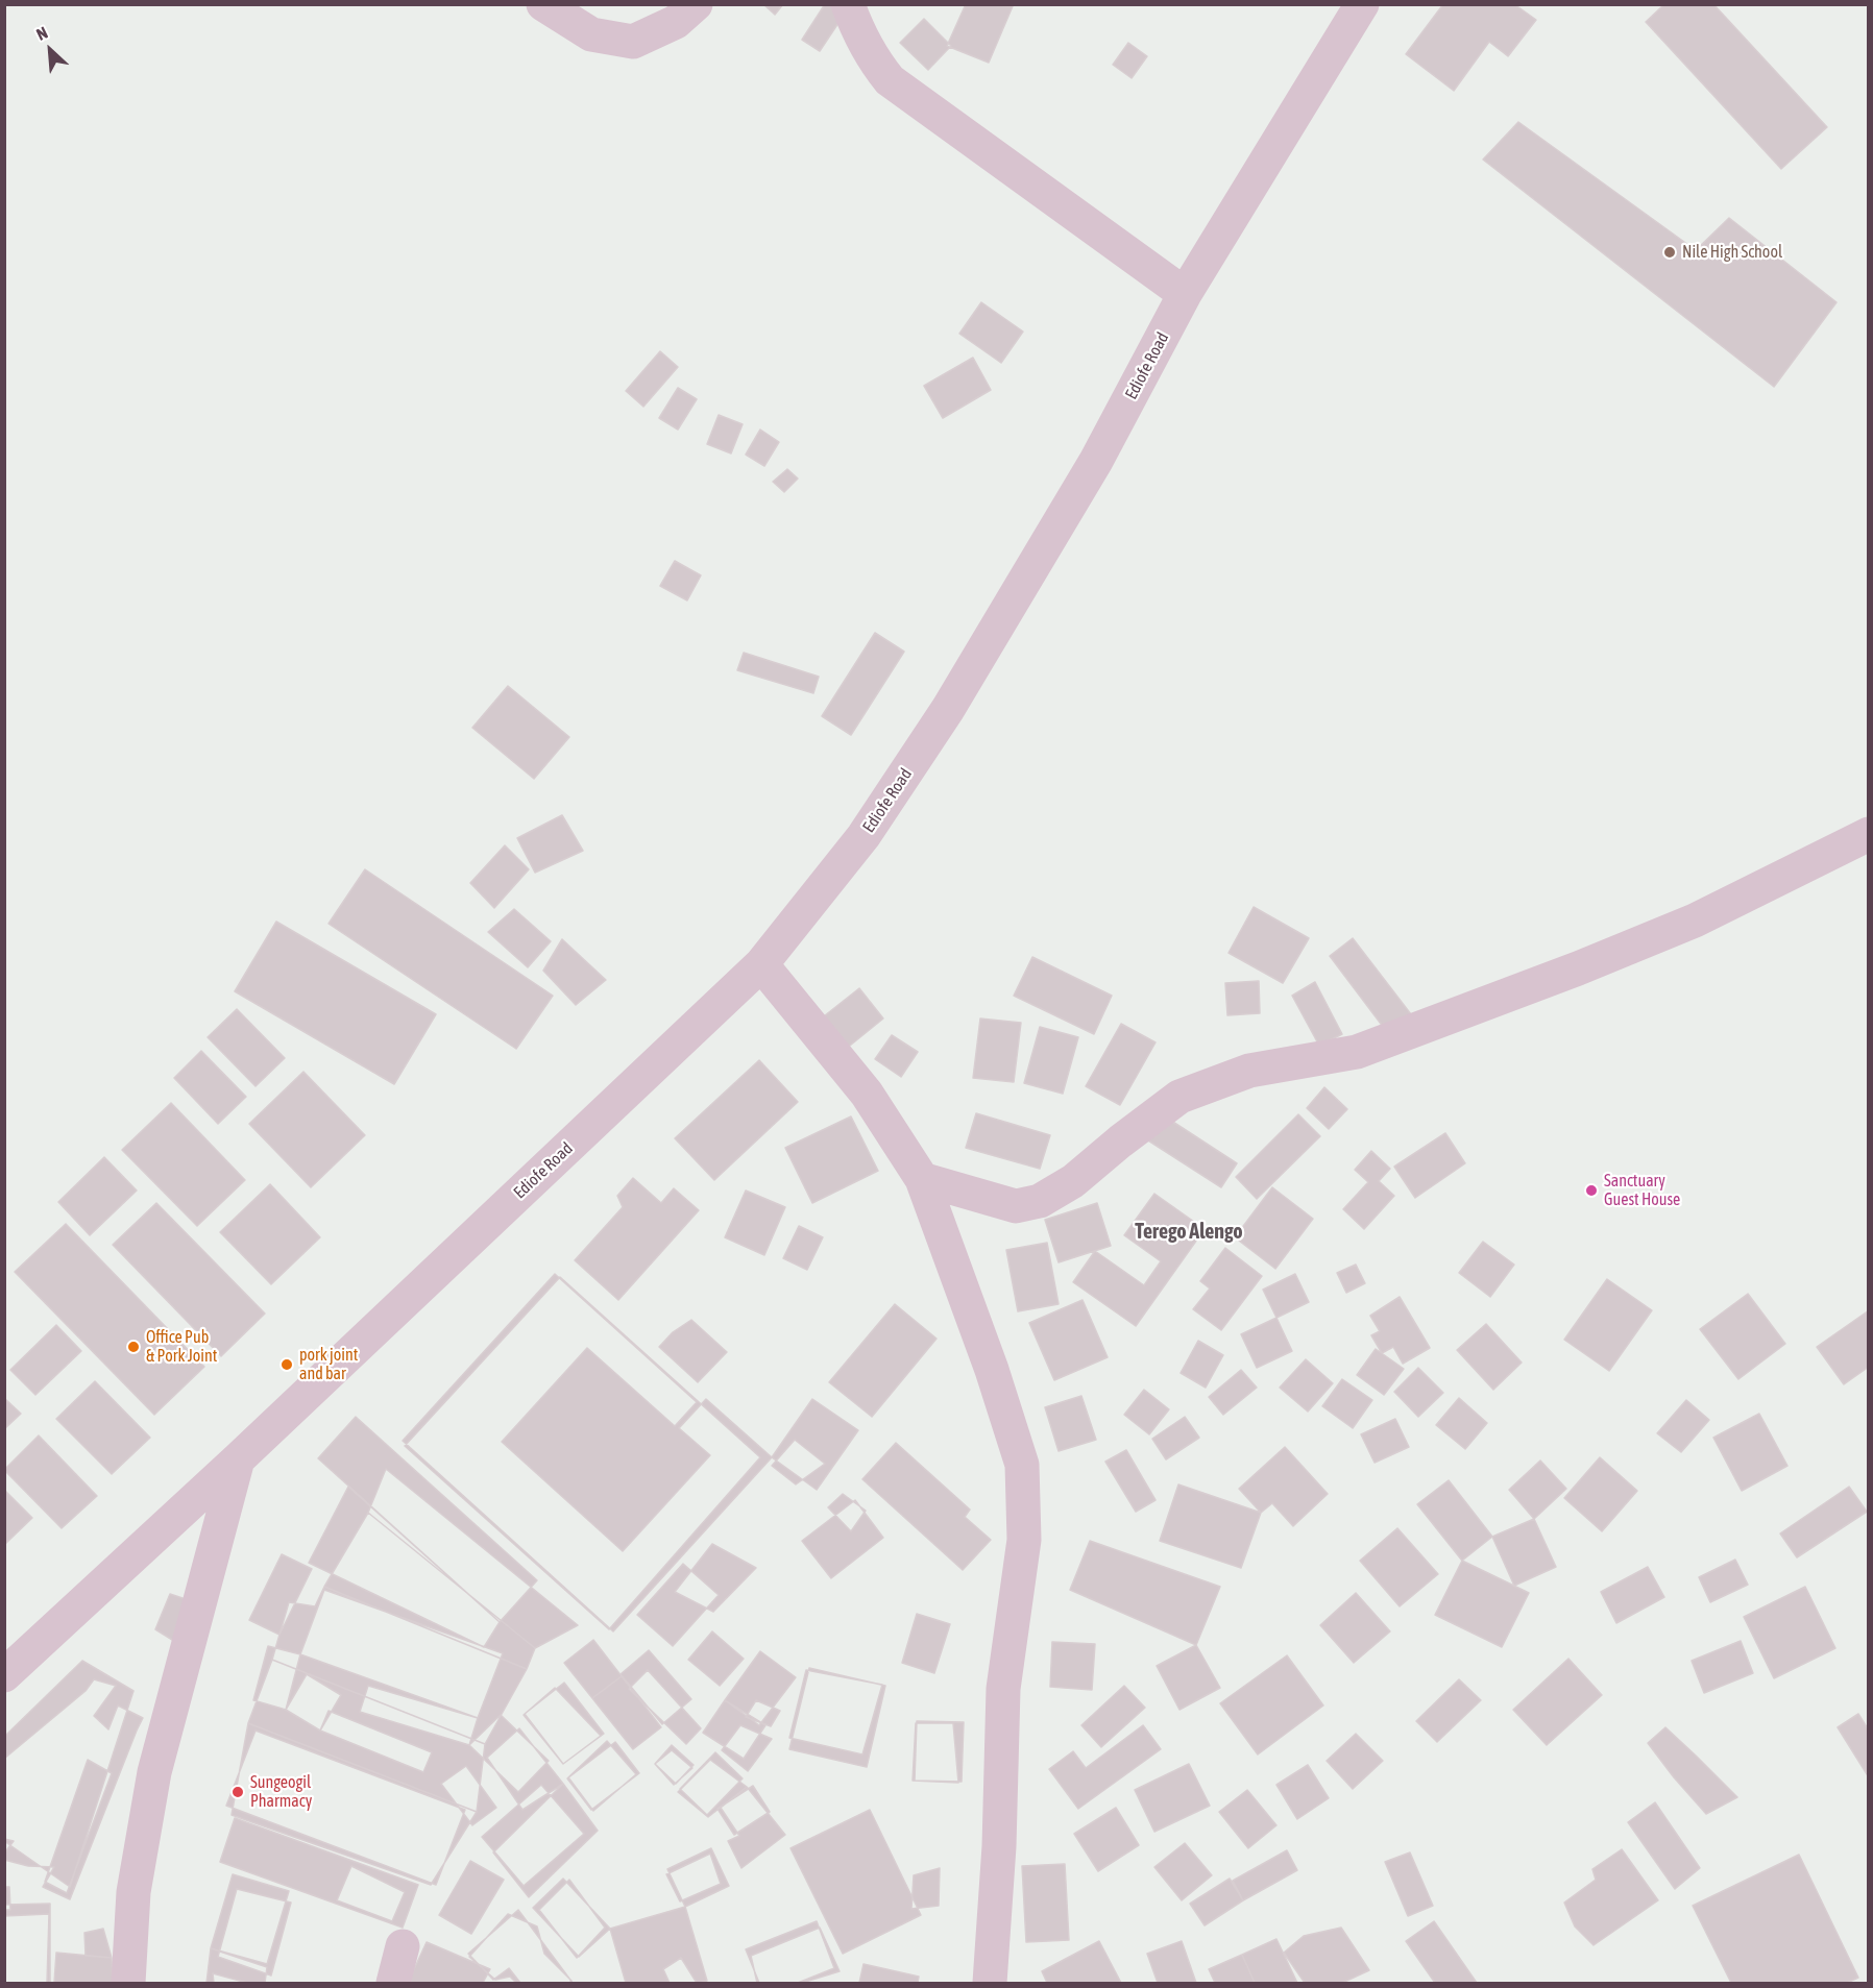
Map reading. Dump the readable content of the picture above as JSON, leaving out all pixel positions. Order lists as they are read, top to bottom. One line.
{"streets":{"street":["Ediofe Road"]},"districts":["Terego Alengo"],"places":["Nile High School","Sanctuary Guest House","Office Pub & Pork Joint","pork joint and bar","Sungeogil Pharmacy"],"north":"top left"}
